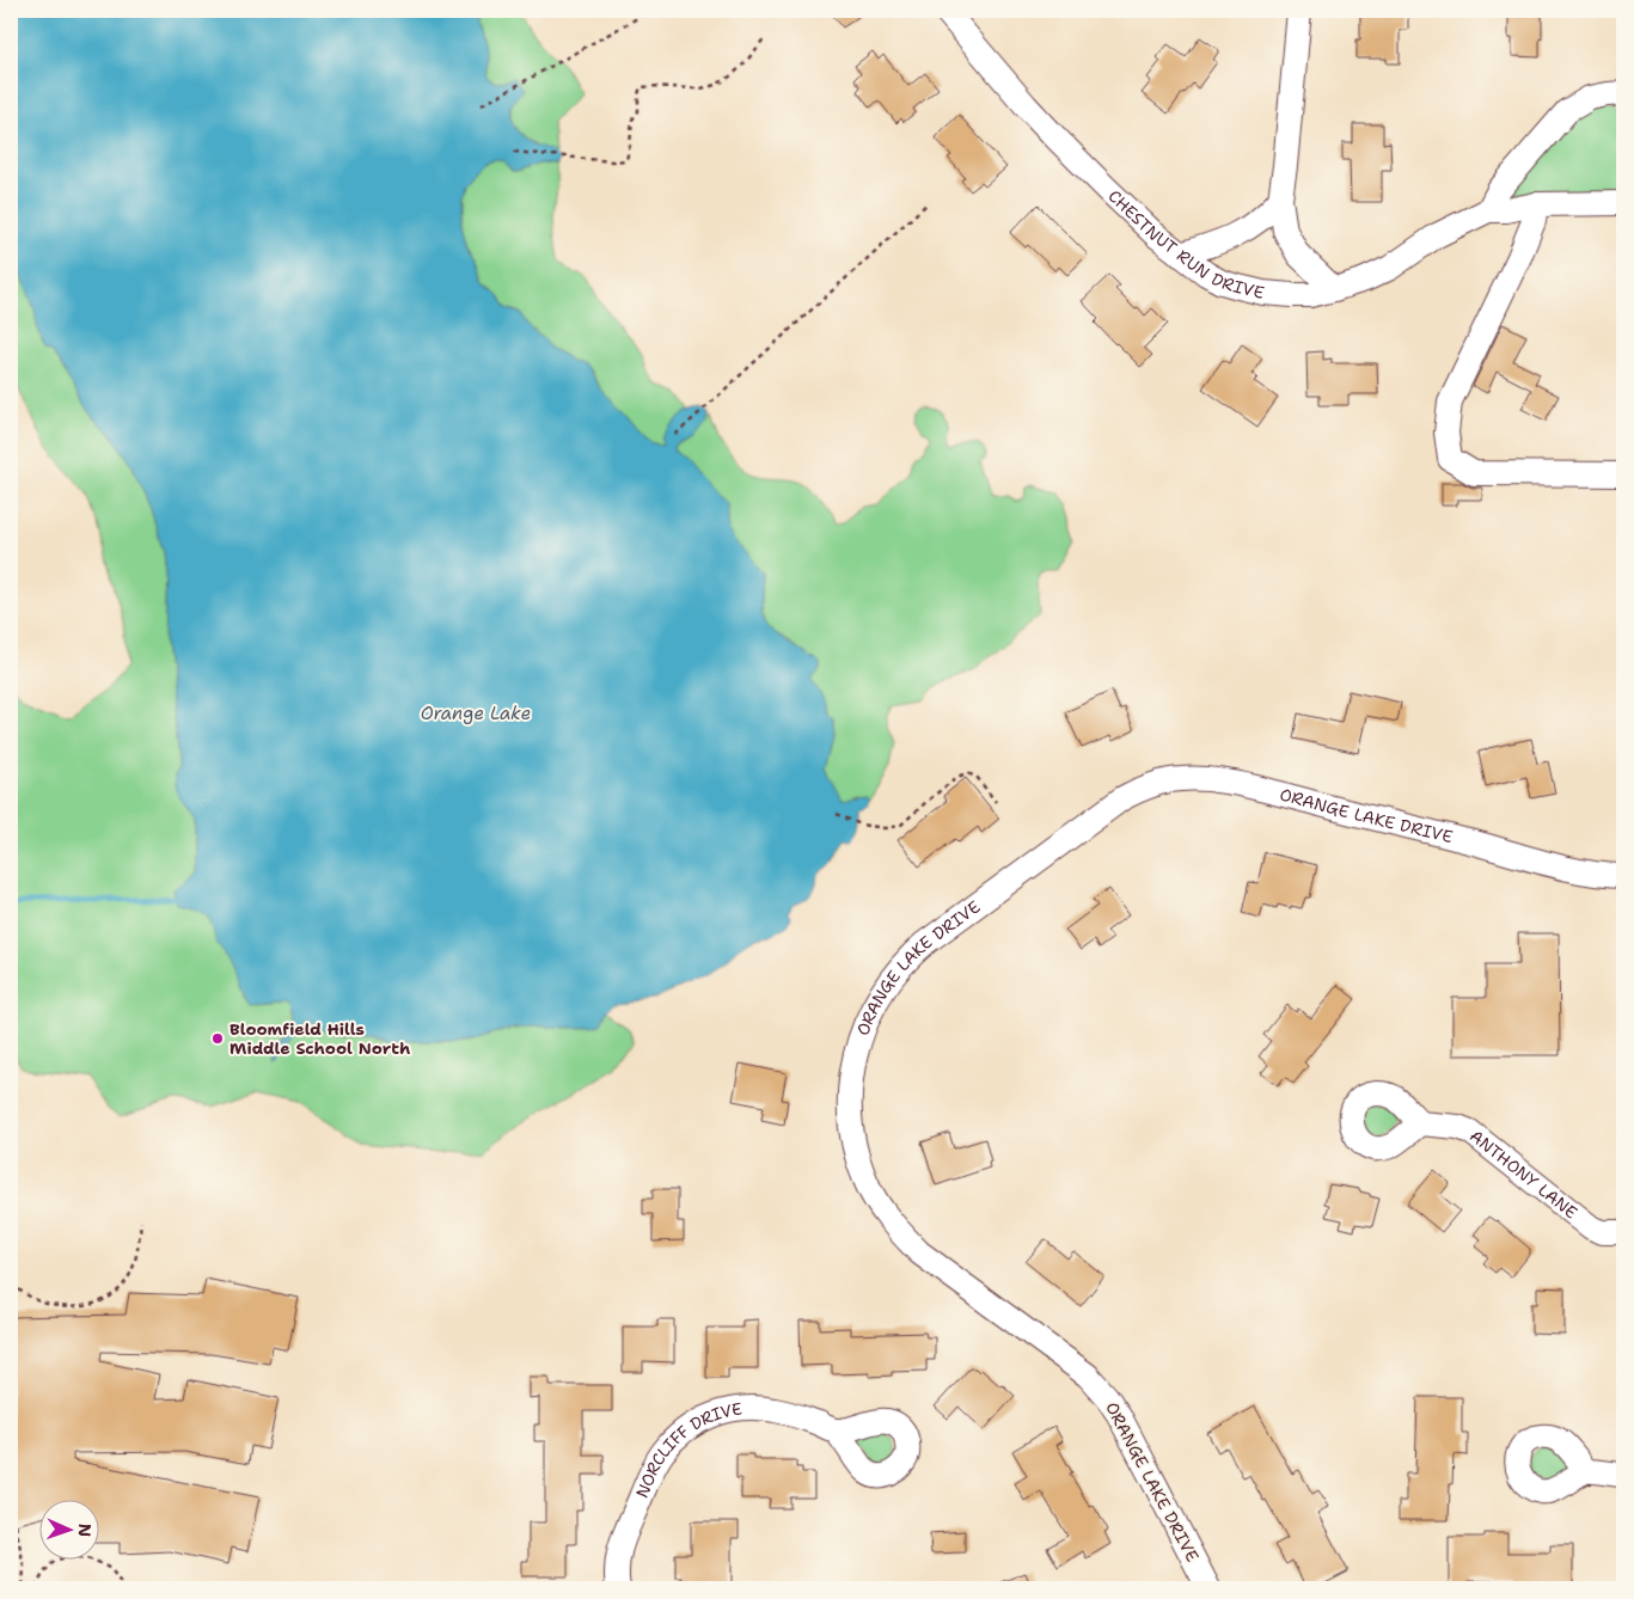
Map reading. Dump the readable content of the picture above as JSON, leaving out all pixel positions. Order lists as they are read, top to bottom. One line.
{"streets":{"street":["CHESTNUT RUN DRIVE","ORANGE LAKE DRIVE","ANTHONY LANE","NORCLIFF DRIVE"]},"water":["Orange Lake"],"places":["Bloomfield Hills Middle School North"],"north":"right"}
